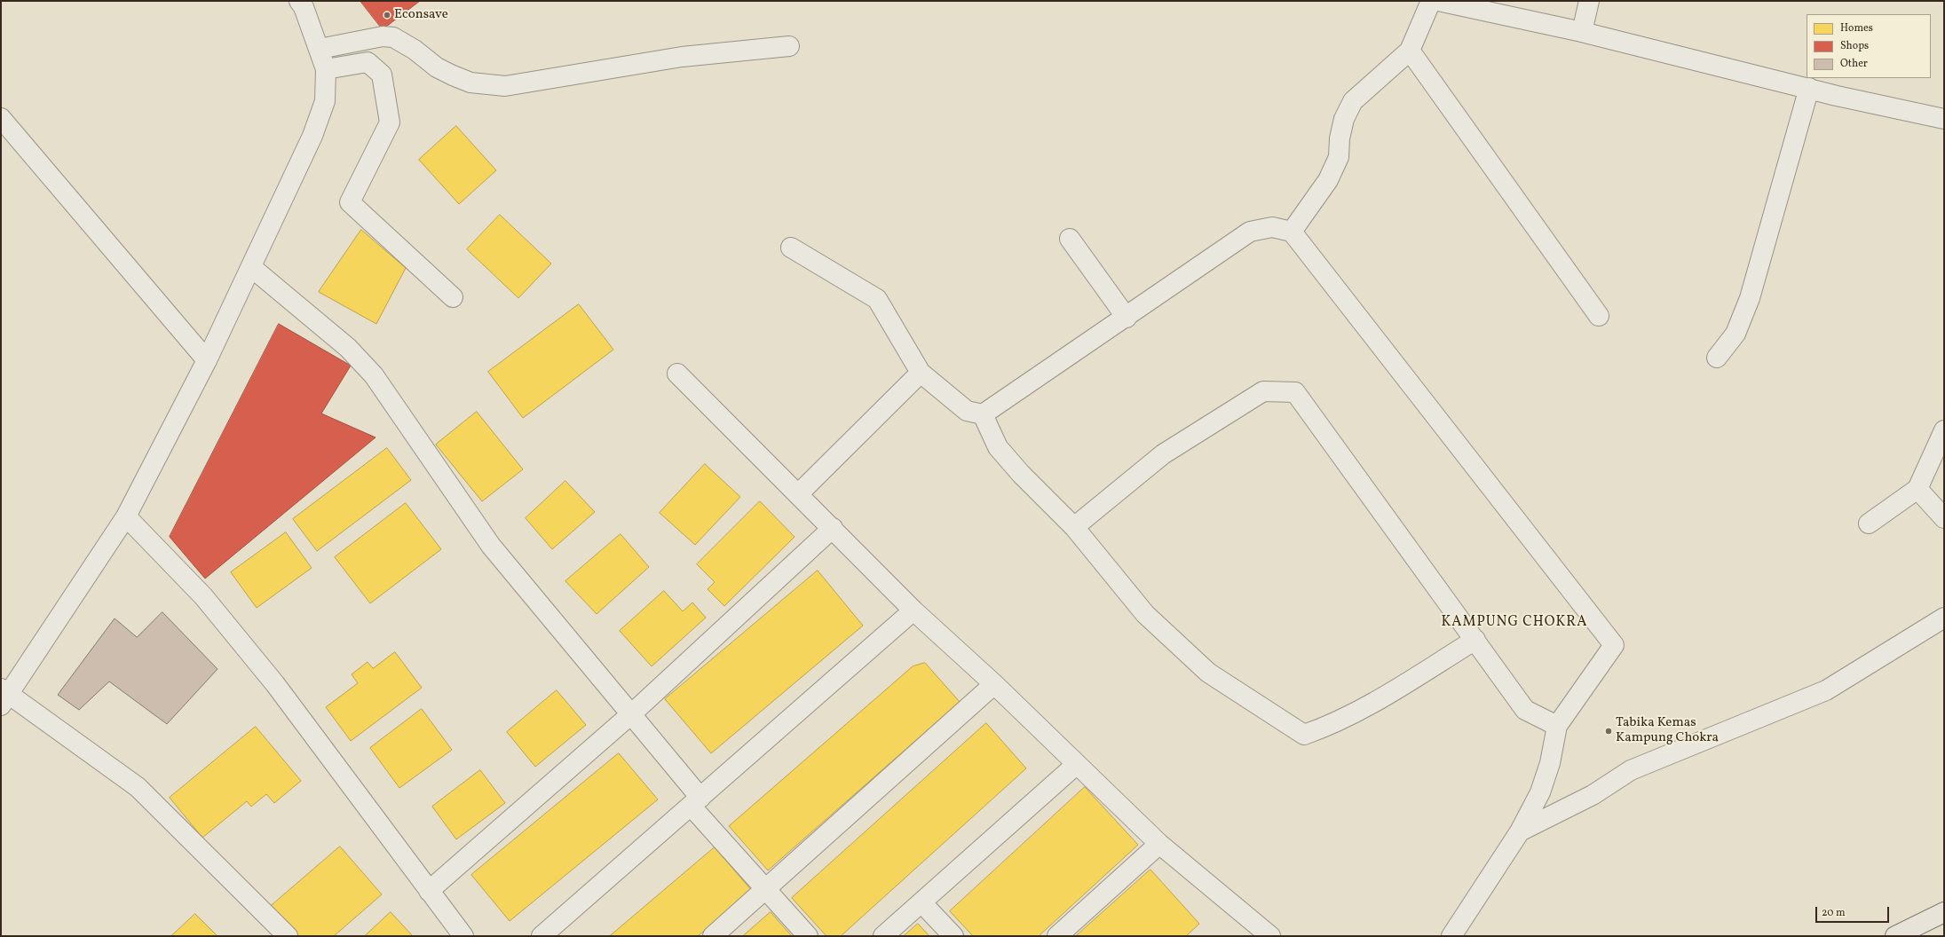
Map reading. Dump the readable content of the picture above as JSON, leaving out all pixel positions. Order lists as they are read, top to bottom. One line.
{"districts":["KAMPUNG CHOKRA"],"places":["Econsave","Tabika Kemas Kampung Chokra"],"legend":["Homes","Shops","Other"],"scale_bar":"20 m"}
